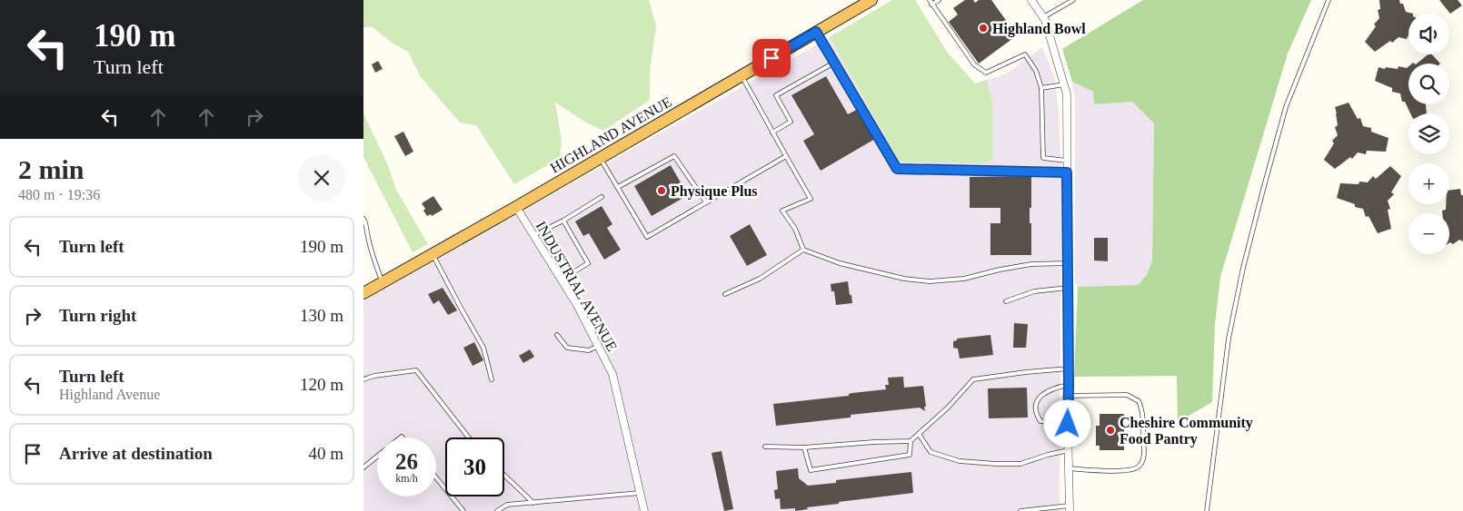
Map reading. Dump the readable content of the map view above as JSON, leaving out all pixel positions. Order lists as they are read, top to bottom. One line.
{"streets":{"highway":["HIGHLAND AVENUE"],"street":["INDUSTRIAL AVENUE"]},"crossings":[["HIGHLAND AVENUE","INDUSTRIAL AVENUE"]],"places":["Highland Bowl","Physique Plus","Cheshire Community Food Pantry"],"page":{"turn":["190 m","Turn left"],"map_buttons":["+","−"],"heading":["2 min","480 m · 19:36"],"list":[{"name":"Turn left","value":"190 m"},{"name":"Turn right","value":"130 m"},{"name":"Turn left","note":"Highland Avenue","value":"120 m"},{"name":"Arrive at destination","value":"40 m"}],"speed":"26 km/h","limit":"30"}}
